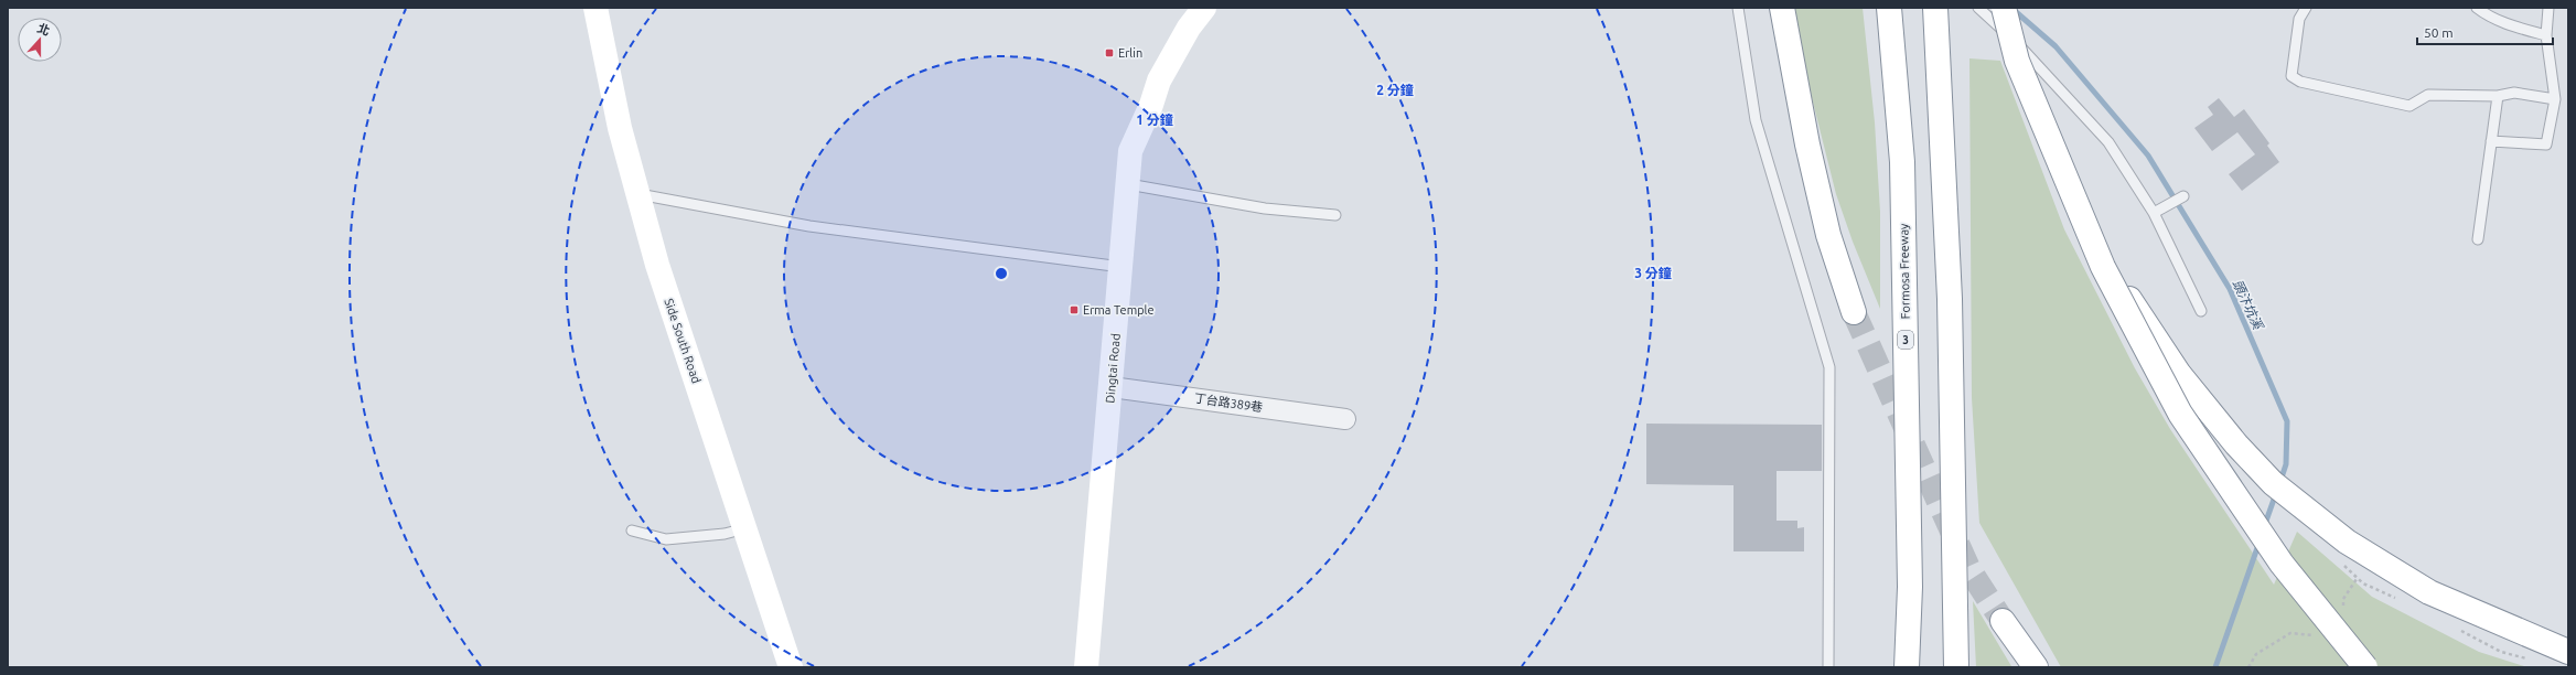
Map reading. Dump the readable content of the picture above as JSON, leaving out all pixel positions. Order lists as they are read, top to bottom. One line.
{"streets":{"main road":["Formosa Freeway","3","Side South Road","Dingtai Road"],"street":["丁台路389巷"]},"crossings":[["Dingtai Road","丁台路389巷"]],"water":["頭汴坑溪"],"places":{"transit":["Erlin","Erma Temple"]},"scale_bar":"50 m","north":"top","rings":["2 分鐘","1 分鐘","3 分鐘"]}
